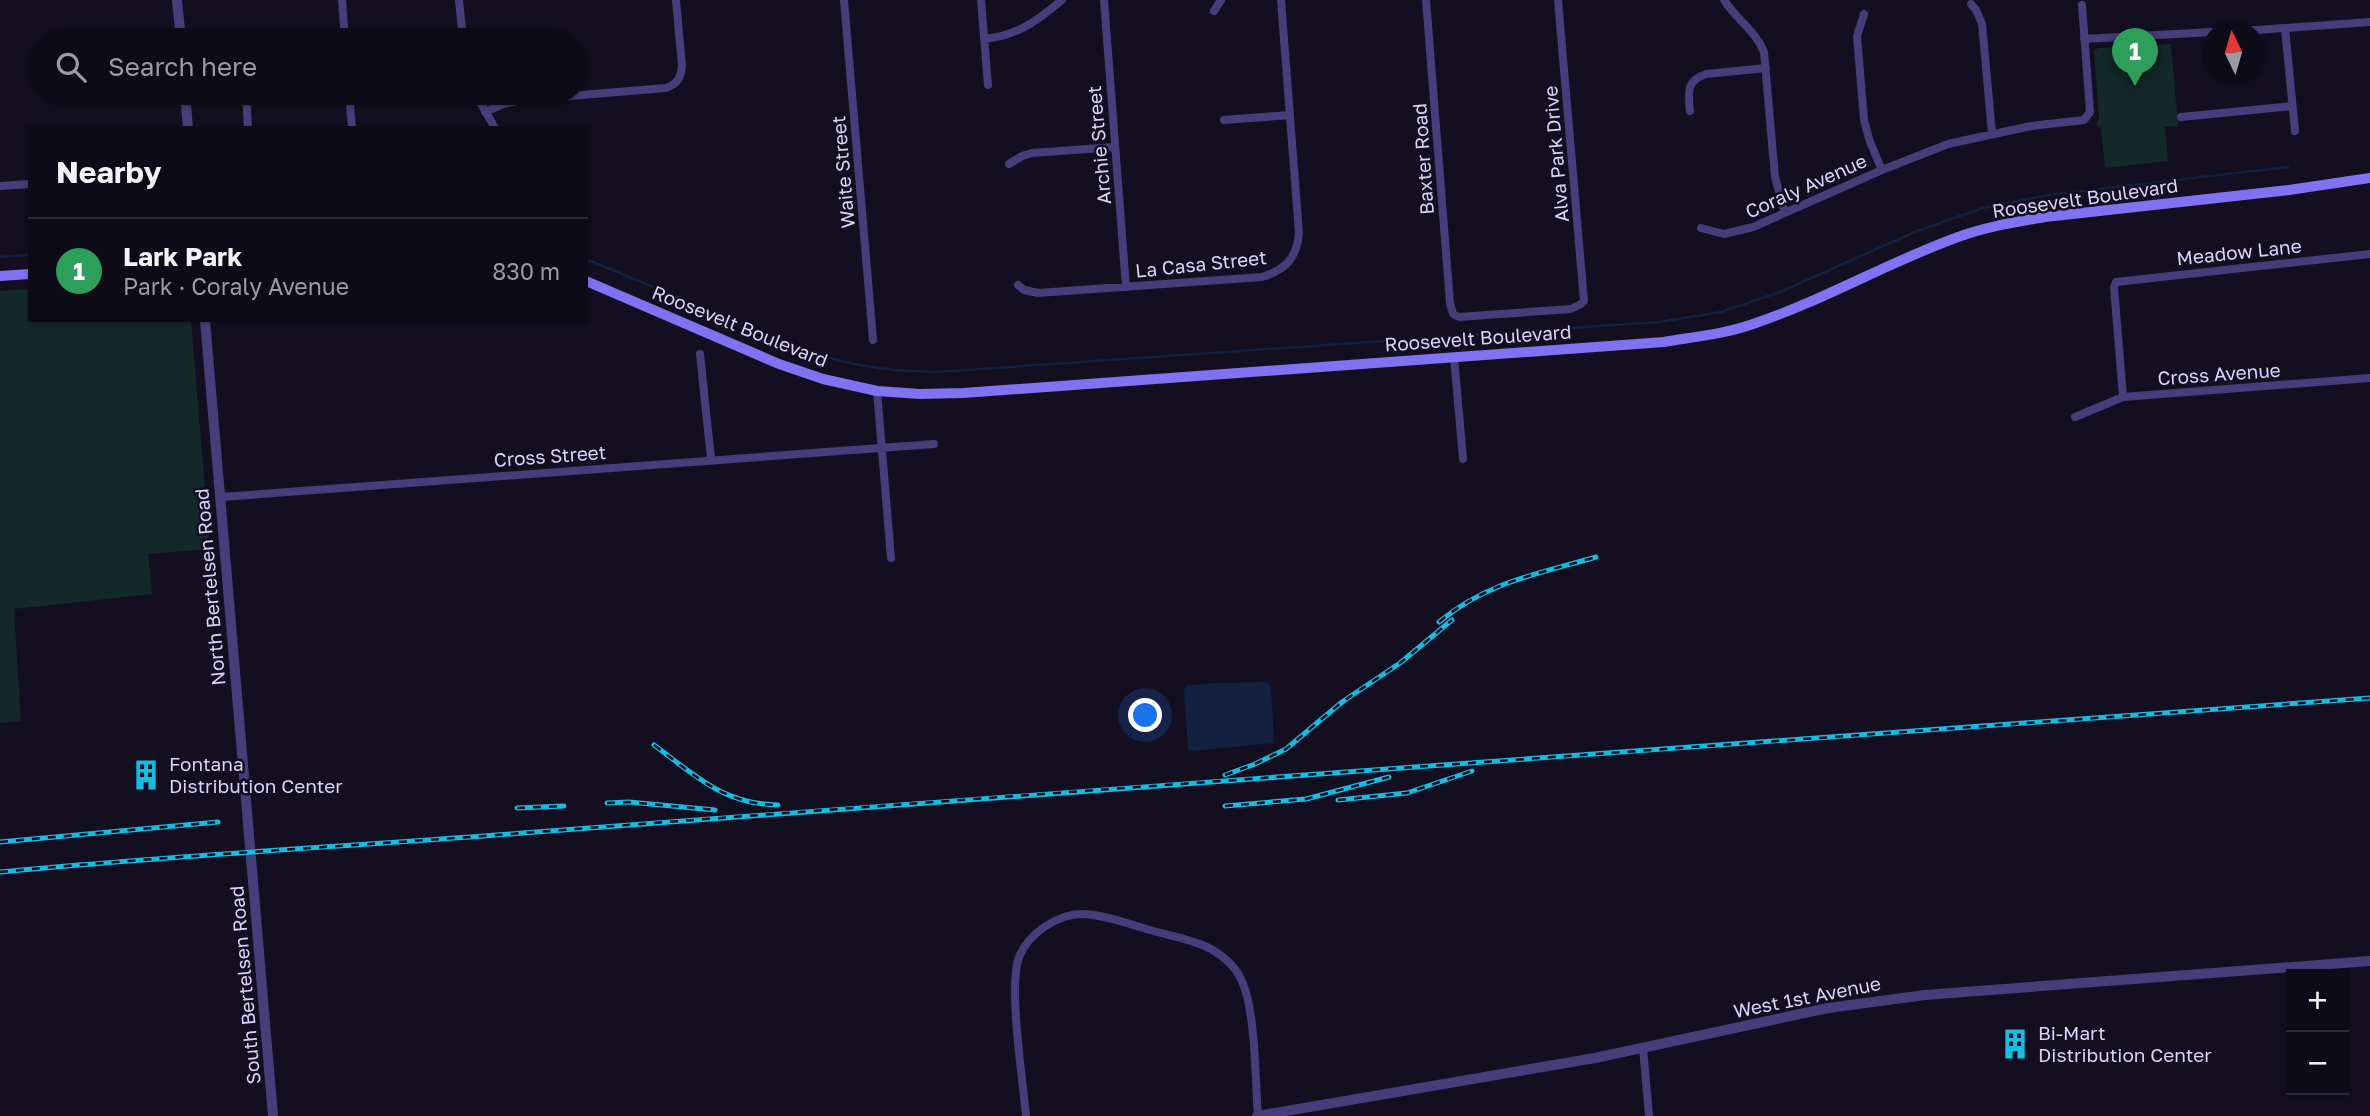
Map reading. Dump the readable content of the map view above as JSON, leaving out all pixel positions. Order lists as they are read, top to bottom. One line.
{"streets":{"main road":["Roosevelt Boulevard"],"street":["Archie Street","Alva Park Drive","Baxter Road","Waite Street","Coraly Avenue","Meadow Lane","La Casa Street","Cross Avenue","Cross Street","North Bertelsen Road","South Bertelsen Road","West 1st Avenue"]},"crossings":[["Archie Street","La Casa Street"],["Alva Park Drive","Baxter Road"],["Meadow Lane","Cross Avenue"],["Cross Street","North Bertelsen Road"],["North Bertelsen Road","South Bertelsen Road"]],"places":{"building":["Fontana Distribution Center","Bi-Mart Distribution Center"]},"north":"top","page":{"pins":"1","search":"Search here","heading":"Nearby","list":[{"mark":"1","name":"Lark Park","note":"Park · Coraly Avenue","value":"830 m"}],"map_buttons":["+","−"]}}
